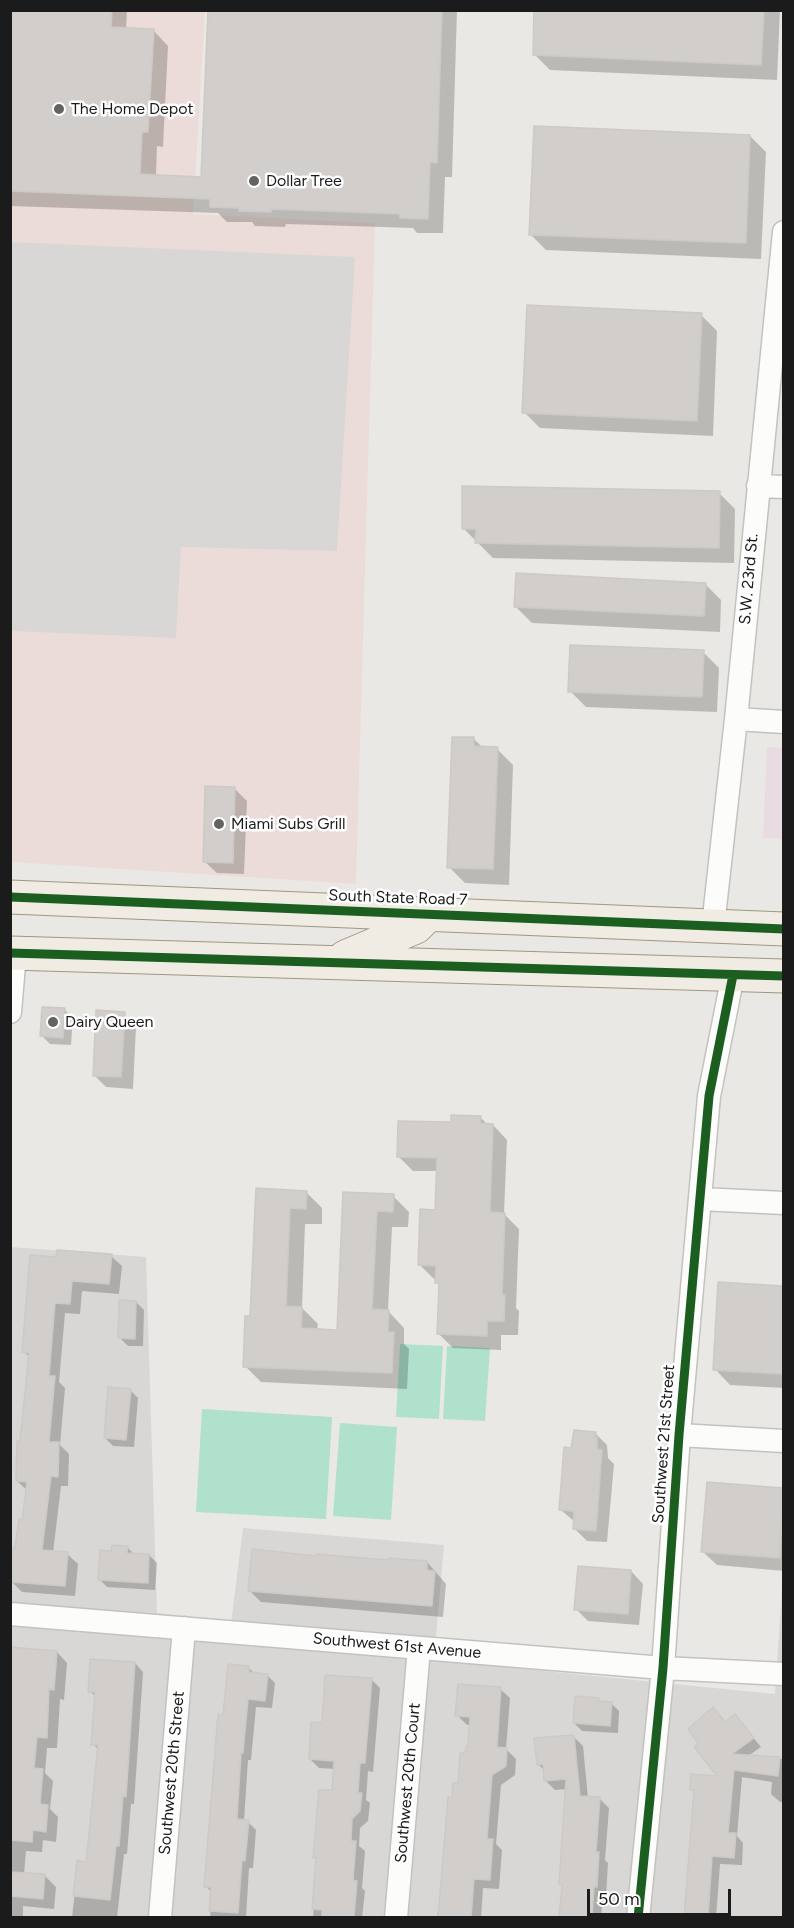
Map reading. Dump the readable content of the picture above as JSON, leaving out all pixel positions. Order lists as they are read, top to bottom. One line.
{"streets":{"main road":["South State Road 7"],"street":["S.W. 23rd St.","Southwest 21st Street","Southwest 61st Avenue","Southwest 20th Street","Southwest 20th Court"]},"crossings":[["S.W. 23rd St.","South State Road 7"],["Southwest 21st Street","Southwest 61st Avenue"],["Southwest 61st Avenue","Southwest 20th Street"],["Southwest 61st Avenue","Southwest 20th Court"]],"places":["The Home Depot","Dollar Tree","Miami Subs Grill","Dairy Queen"],"scale_bar":"50 m"}
